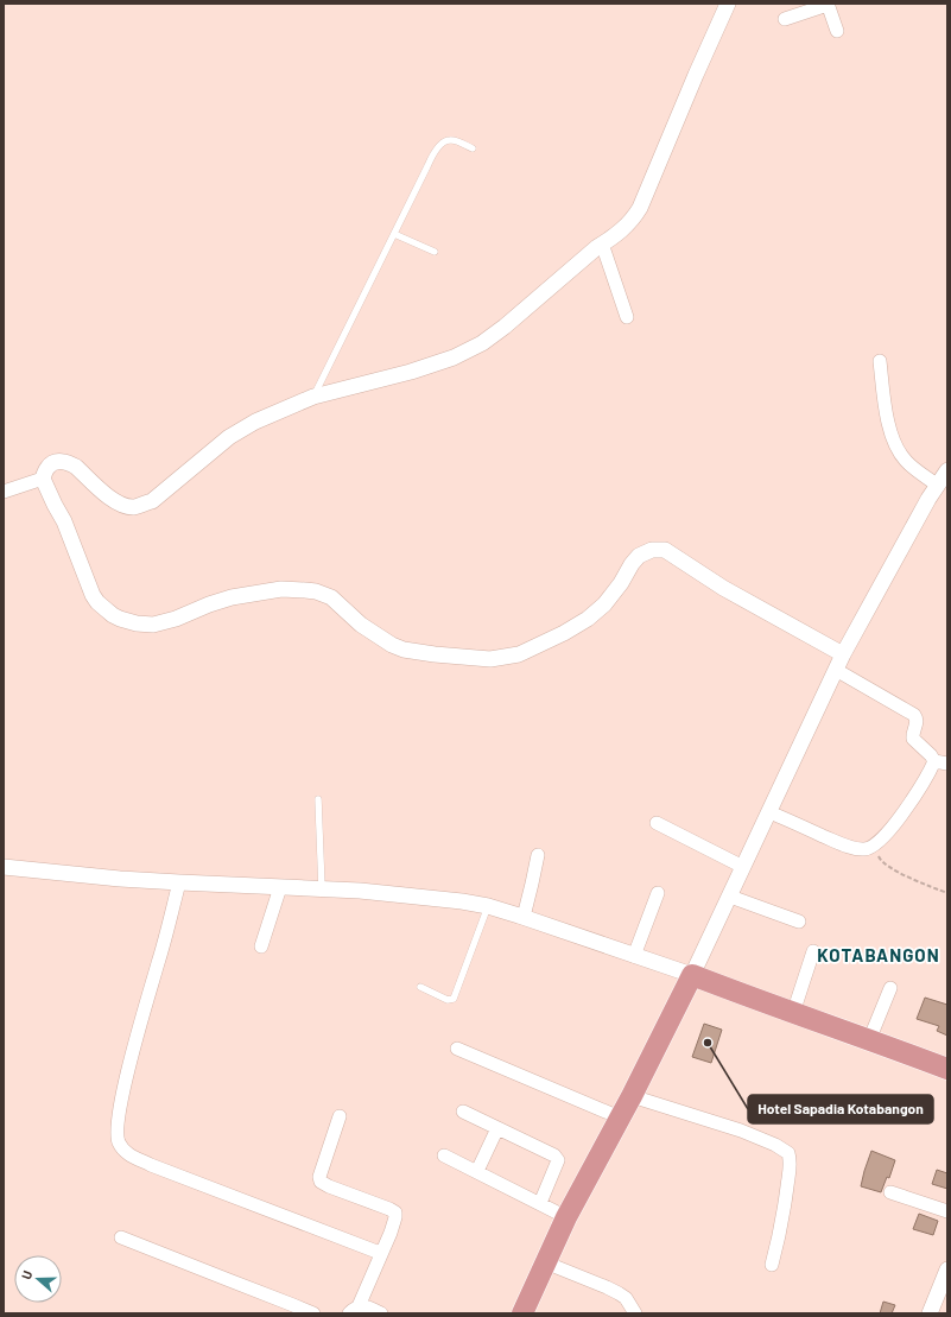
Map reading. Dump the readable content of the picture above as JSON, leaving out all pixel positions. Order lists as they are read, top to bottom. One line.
{"districts":["KOTABANGON"],"places":["Hotel Sapadia Kotabangon"],"north":"left"}
